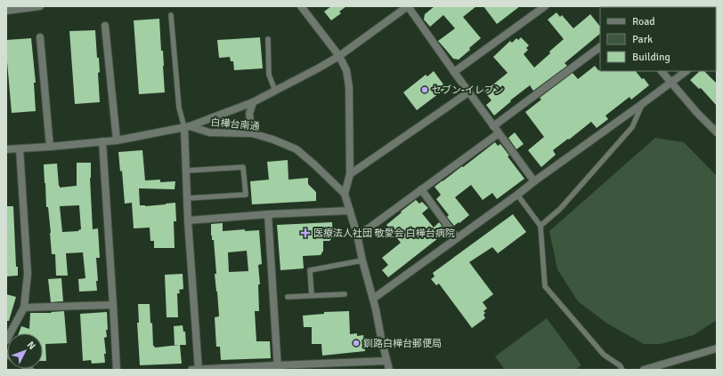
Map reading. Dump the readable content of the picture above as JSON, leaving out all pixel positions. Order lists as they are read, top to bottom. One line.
{"streets":{"street":["白樺台南通"]},"places":{"other":["セブン-イレブン","釧路白樺台郵便局"],"health":["医療法人社団 敬愛会 白樺台病院"]},"legend":["Road","Park","Building"],"north":"top right"}
